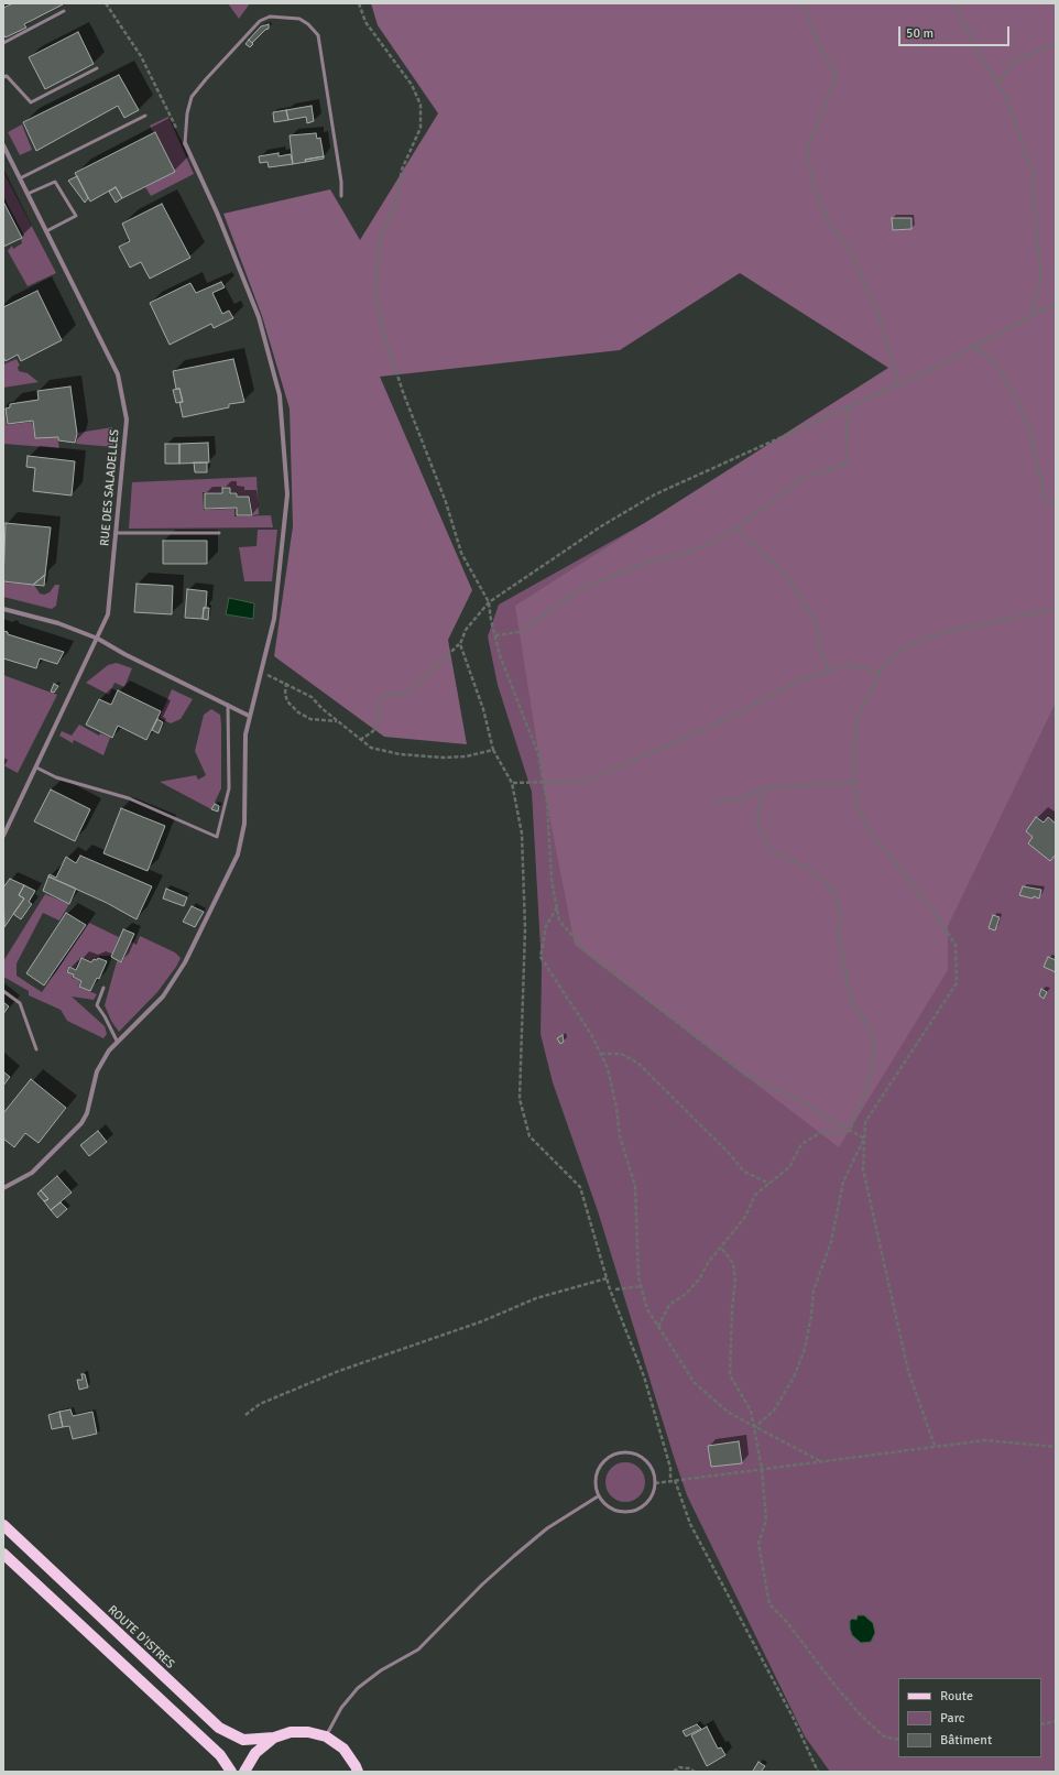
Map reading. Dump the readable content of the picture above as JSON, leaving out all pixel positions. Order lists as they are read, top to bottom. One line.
{"streets":{"main road":["ROUTE D'ISTRES"],"street":["RUE DES SALADELLES"]},"legend":["Route","Parc","Bâtiment"],"scale_bar":"50 m"}
